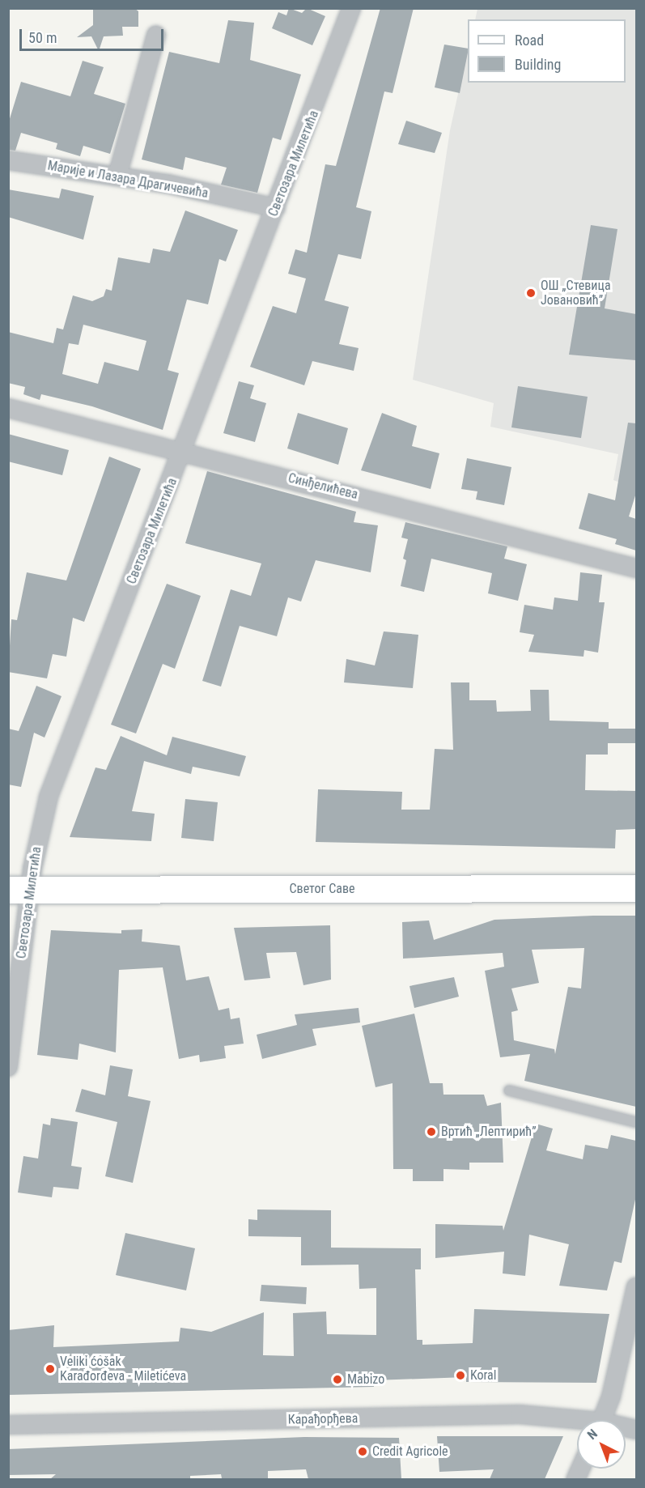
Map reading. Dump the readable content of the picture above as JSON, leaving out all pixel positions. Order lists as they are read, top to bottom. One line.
{"streets":{"street":["Светозара Милетића","Марије и Лазара Драгичевића","Синђелићева","Светог Саве","Карађорђева"]},"crossings":[["Светозара Милетића","Марије и Лазара Драгичевића"],["Светозара Милетића","Синђелићева"],["Светозара Милетића","Светог Саве"]],"places":["ОШ „Стевица Јовановић”","Вртић „Лептирић”","Veliki ćošak Karađorđeva - Miletićeva","Koral","Mabizo","Credit Agricole"],"legend":["Road","Building"],"scale_bar":"50 m","north":"top left"}
